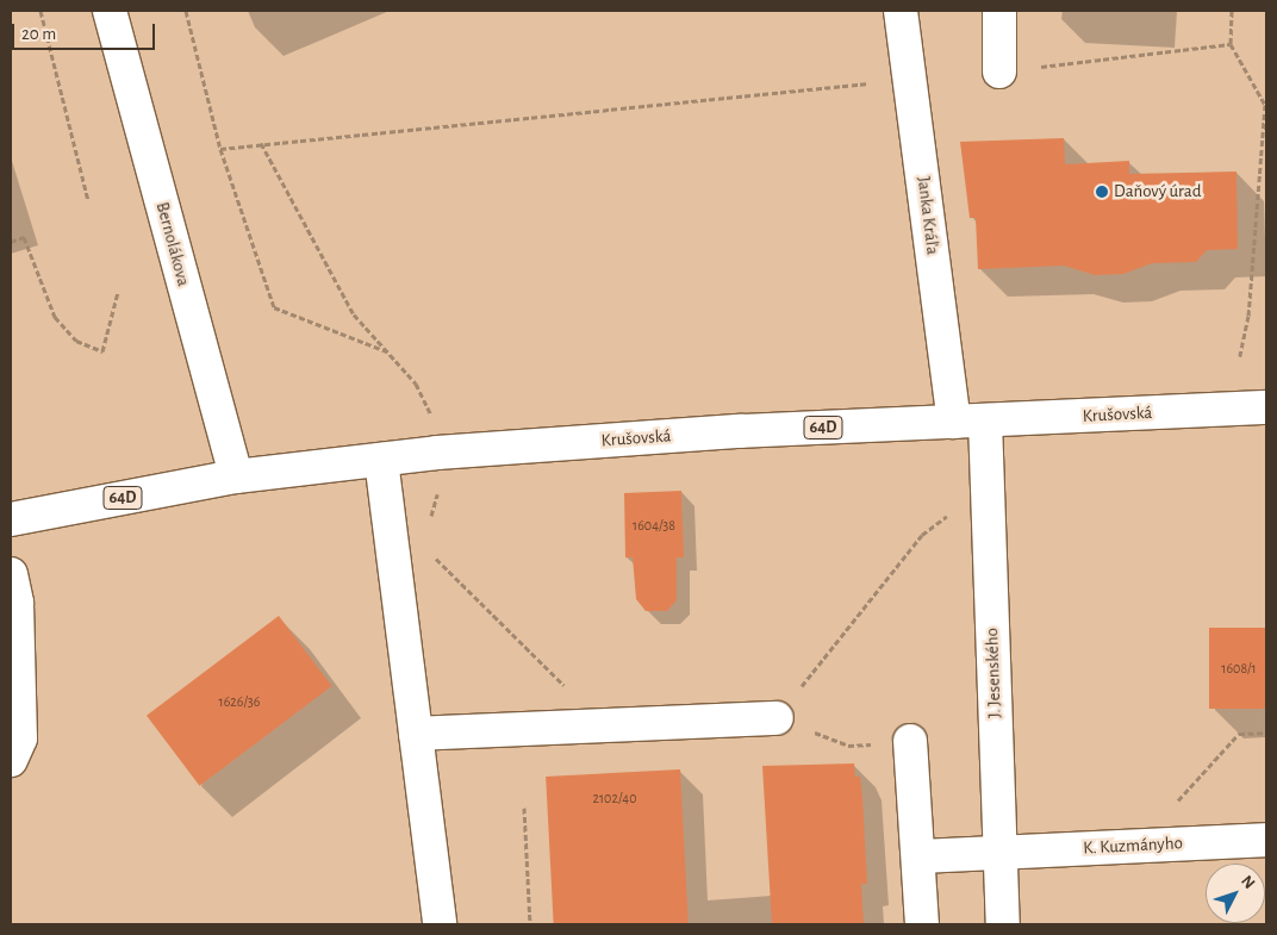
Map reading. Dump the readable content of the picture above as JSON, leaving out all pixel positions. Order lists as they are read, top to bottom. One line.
{"streets":{"street":["Janka Kráľa","Bernolákova","Krušovská","64D","J. Jesenského","K. Kuzmányho"]},"crossings":[["Janka Kráľa","Krušovská"],["Janka Kráľa","J. Jesenského"],["Bernolákova","Krušovská"],["Krušovská","J. Jesenského"],["J. Jesenského","K. Kuzmányho"]],"places":["Daňový úrad"],"house_numbers":["1604/38","1608/1","1626/36","2102/40"],"scale_bar":"20 m","north":"top right"}
